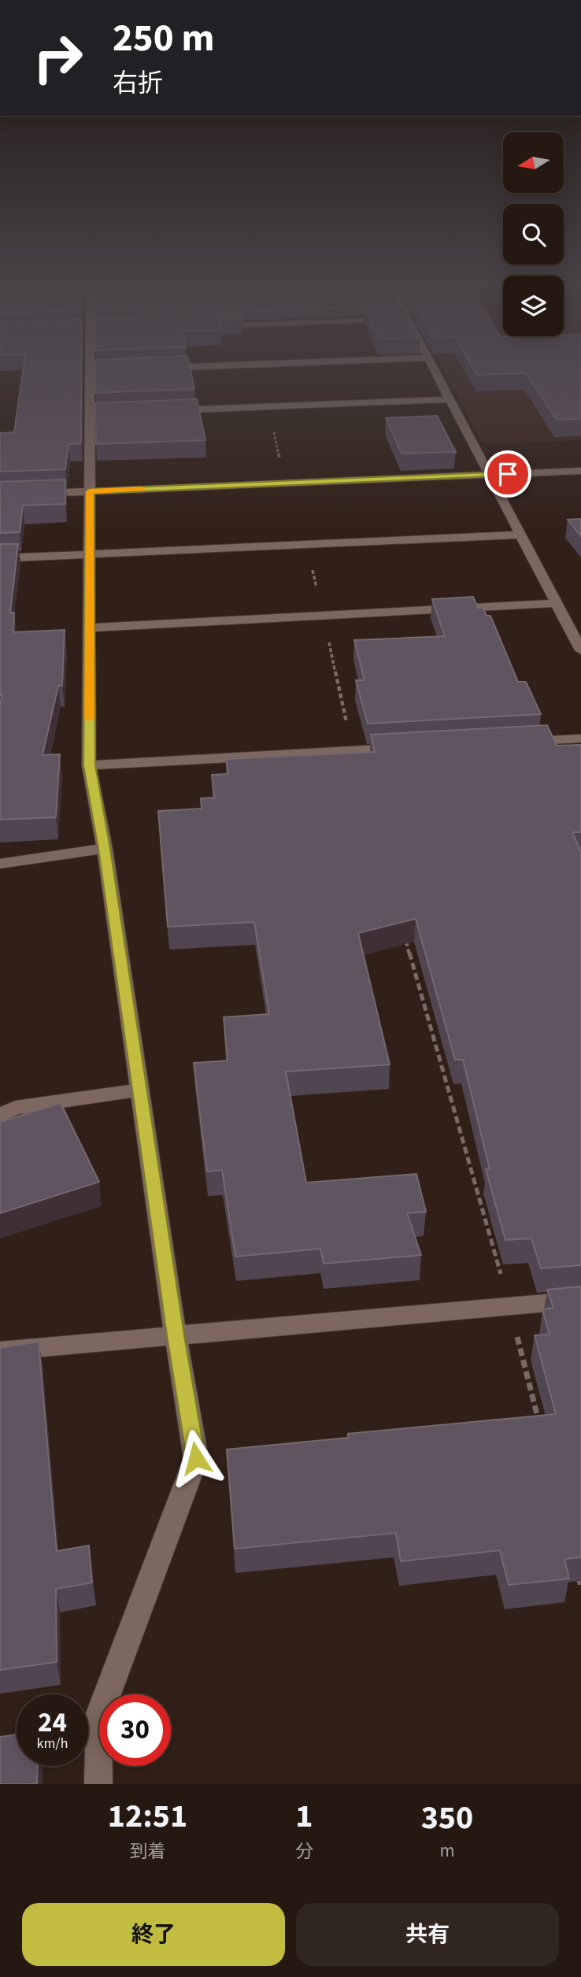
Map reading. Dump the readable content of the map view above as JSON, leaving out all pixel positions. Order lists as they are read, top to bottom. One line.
{"north":"left","page":{"turn":["250 m","右折"],"speed":"24 km/h","limit":"30","eta":["12:51","到着","1","分","350","m"],"buttons":["終了","共有"]}}
